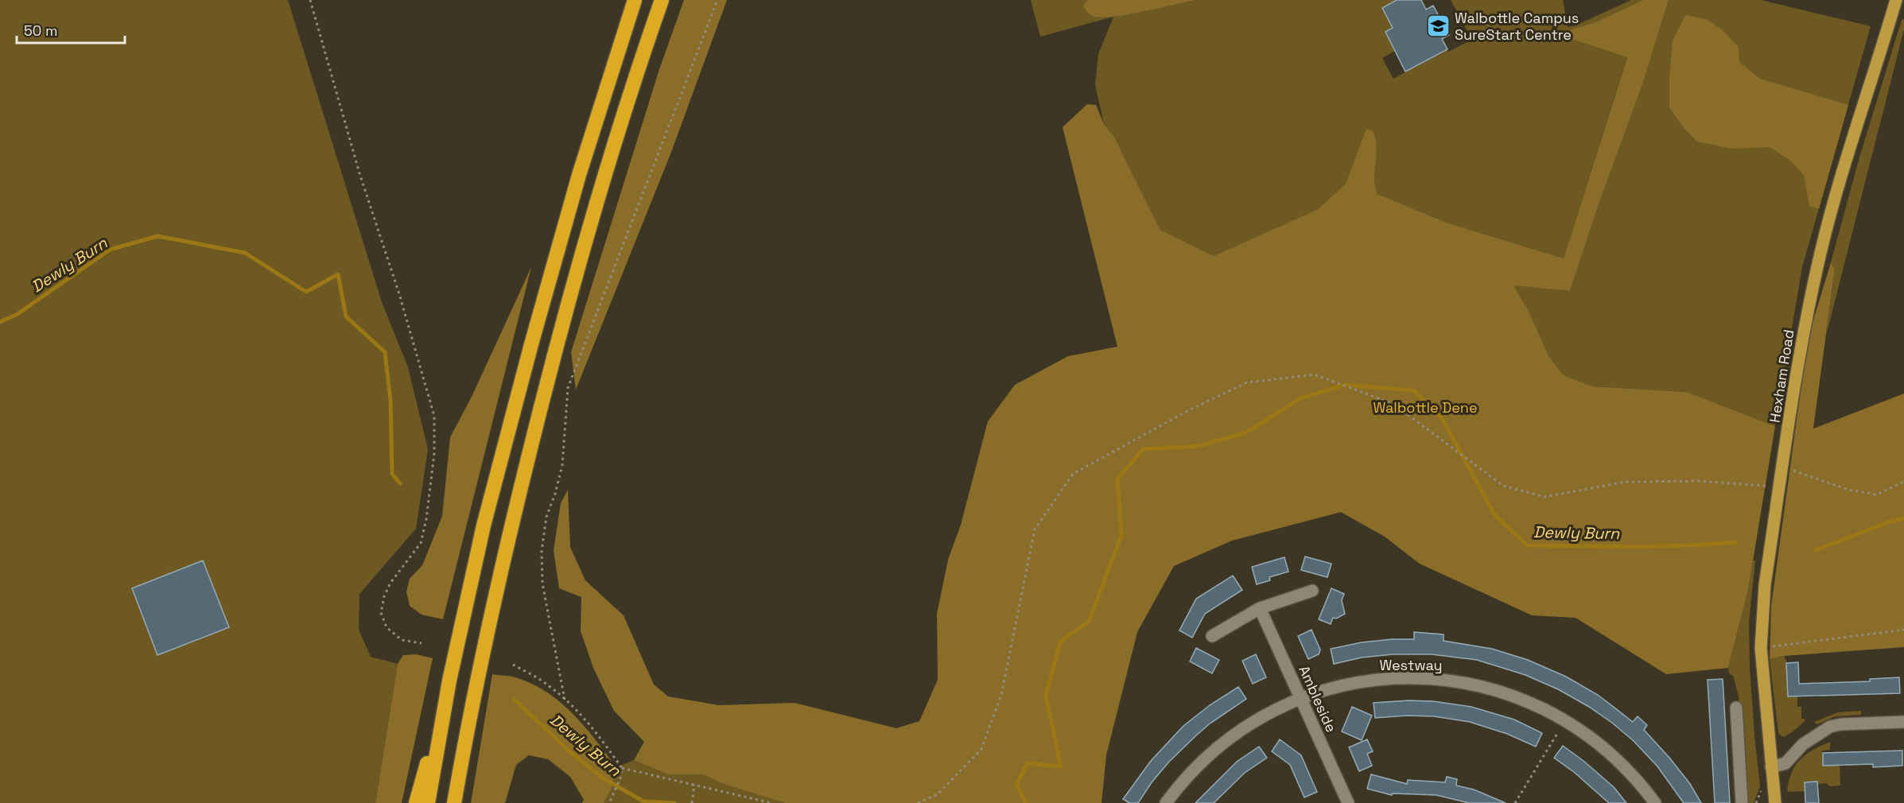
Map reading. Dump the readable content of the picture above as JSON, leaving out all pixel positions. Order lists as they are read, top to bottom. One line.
{"streets":{"main road":["Hexham Road"],"street":["Westway","Ambleside"]},"crossings":[["Westway","Ambleside"]],"water":["Dewly Burn"],"parks":["Walbottle Dene"],"places":{"school or university":["Walbottle Campus SureStart Centre"]},"scale_bar":"50 m"}
